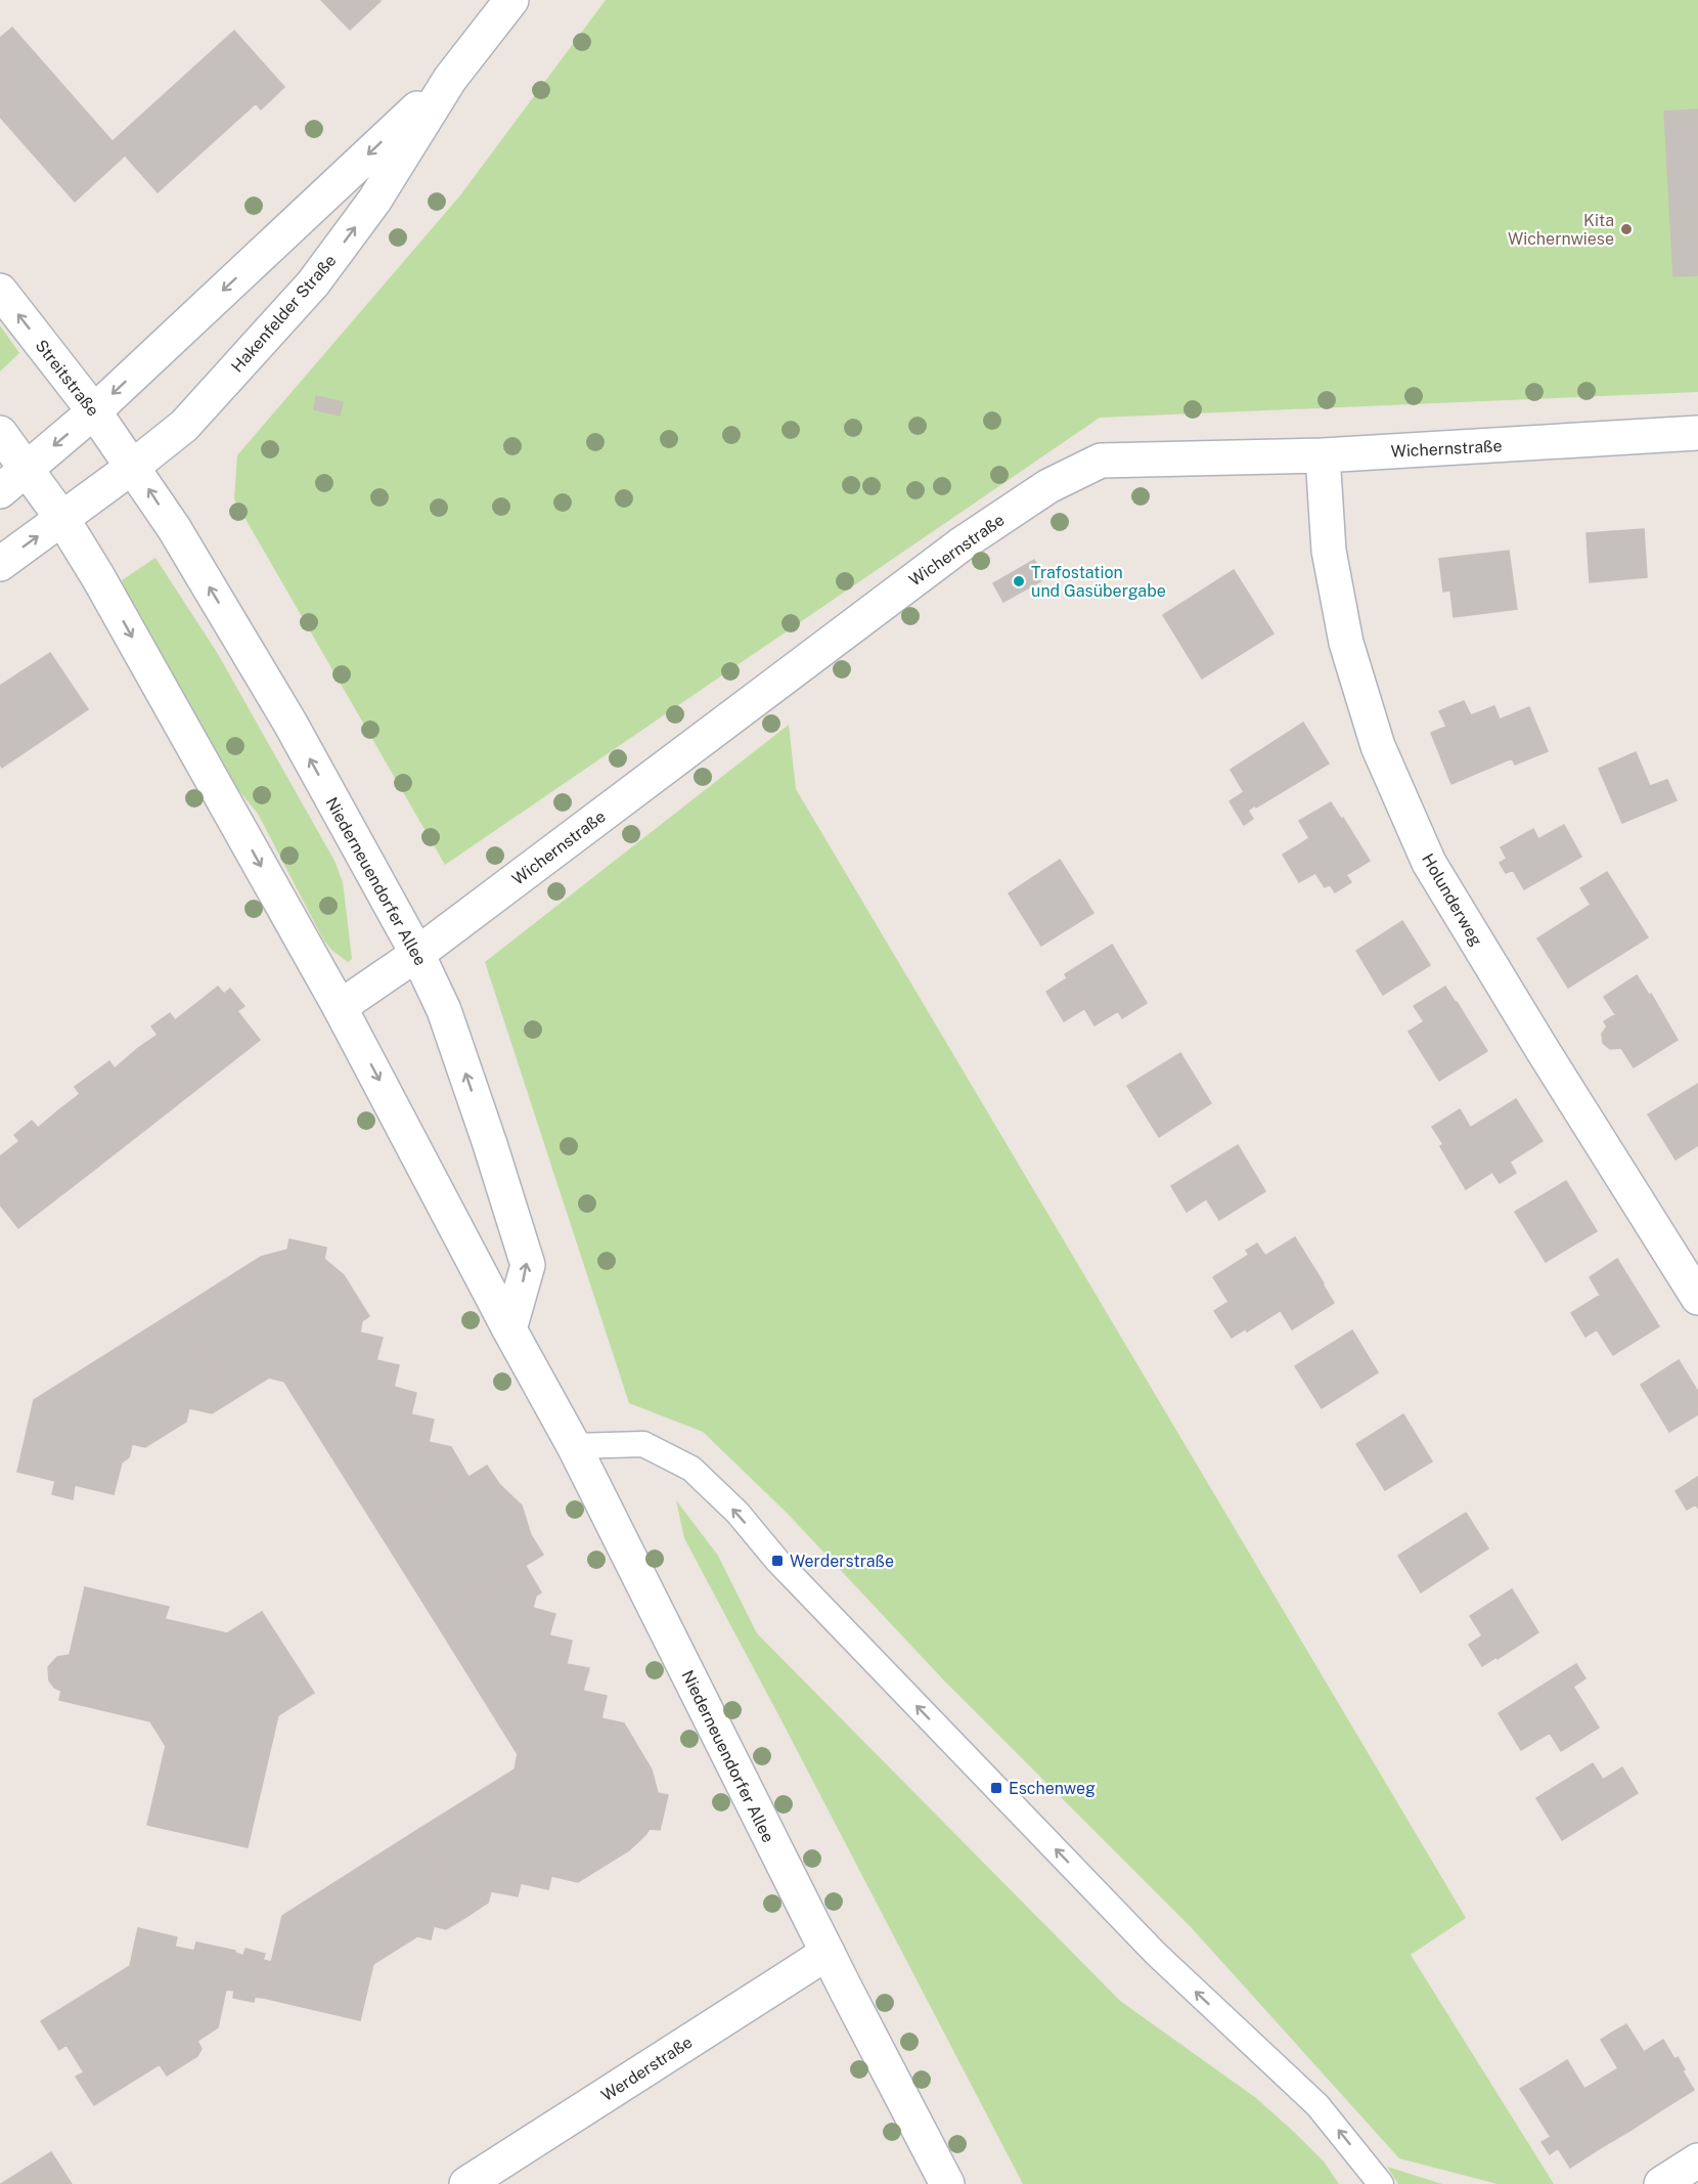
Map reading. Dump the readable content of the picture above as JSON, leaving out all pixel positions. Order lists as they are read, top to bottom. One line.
{"streets":{"street":["Hakenfelder Straße","Streitstraße","Wichernstraße","Niederneuendorfer Allee","Holunderweg","Werderstraße"]},"crossings":[["Hakenfelder Straße","Streitstraße"],["Hakenfelder Straße","Niederneuendorfer Allee"],["Streitstraße","Niederneuendorfer Allee"],["Wichernstraße","Niederneuendorfer Allee"],["Wichernstraße","Holunderweg"],["Niederneuendorfer Allee","Werderstraße"]],"one_way":["Streitstraße"],"places":{"other":["Kita Wichernwiese","Trafostation und Gasübergabe"],"transit":["Werderstraße","Eschenweg"]}}
